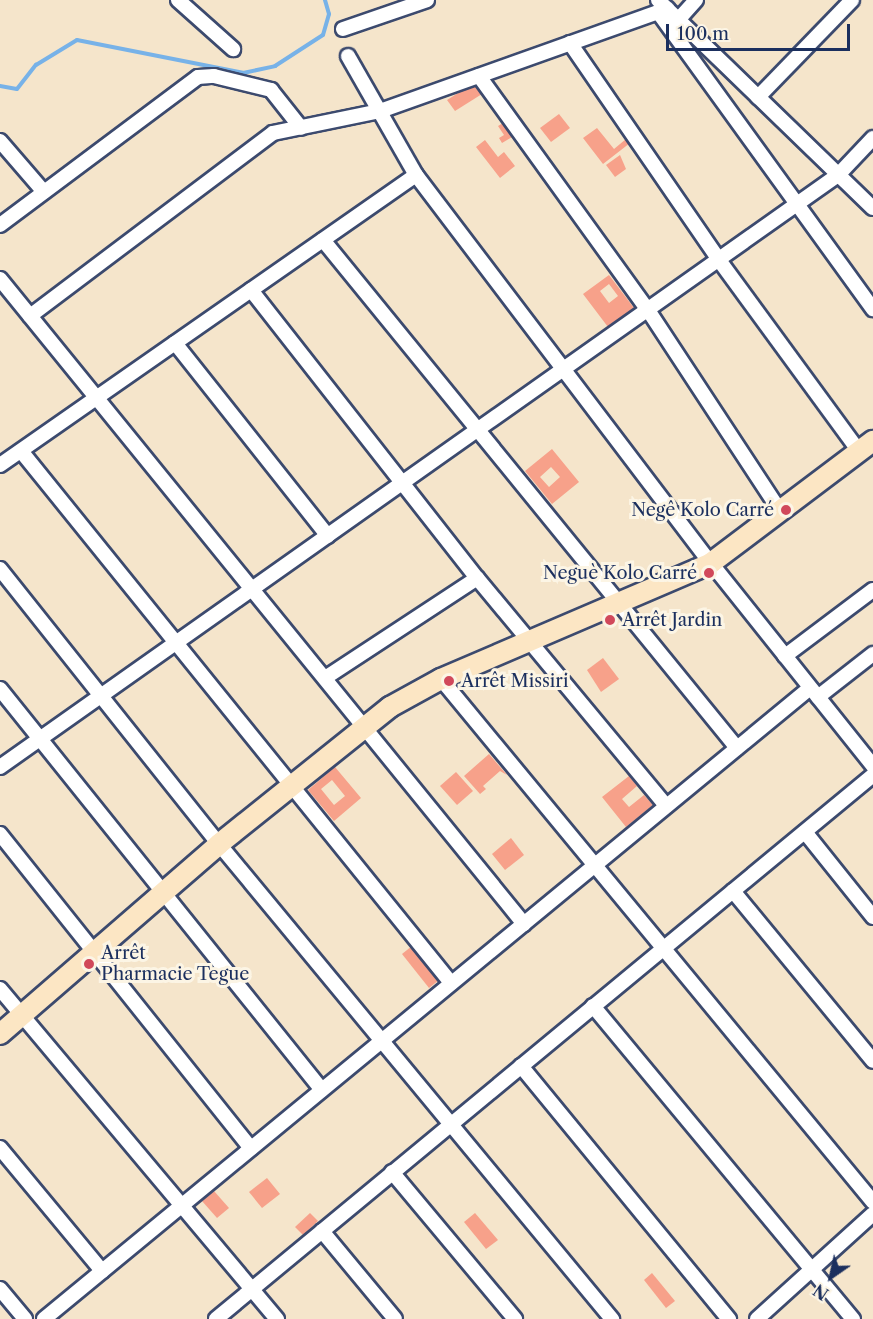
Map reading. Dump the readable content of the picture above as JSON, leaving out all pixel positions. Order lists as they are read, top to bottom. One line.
{"places":["Negê Kolo Carré","Neguè Kolo Carré","Arrêt Jardin","Arrêt Missiri","Arrêt Pharmacie Tegue"],"scale_bar":"100 m","north":"bottom left"}
